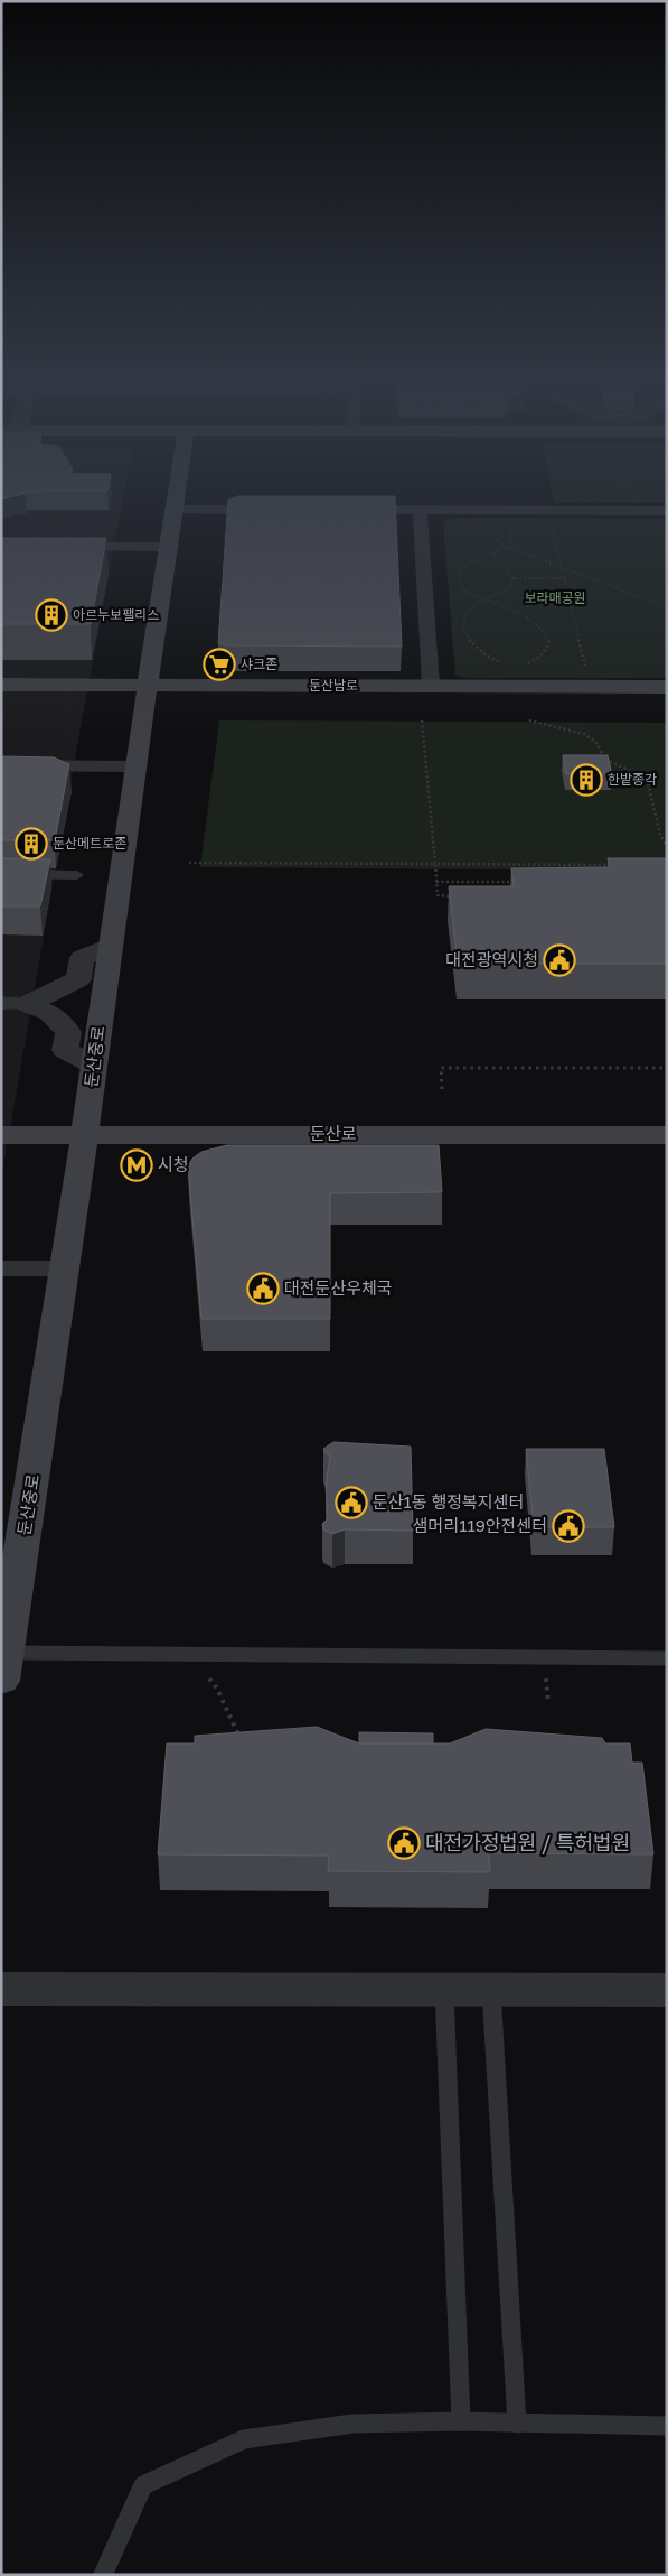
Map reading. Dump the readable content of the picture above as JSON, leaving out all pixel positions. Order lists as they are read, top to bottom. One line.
{"streets":{"main road":["둔산남로","둔산중로","둔산로"]},"crossings":[["둔산남로","둔산중로"],["둔산중로","둔산로"]],"parks":["보라매공원"],"places":{"building":["아르누보팰리스","한밭종각","둔산메트로존"],"supermarket":["샤크존"],"public building":["대전광역시청","대전둔산우체국","둔산1동 행정복지센터","샘머리119안전센터","대전가정법원 / 특허법원"],"metro station":["시청"]}}
